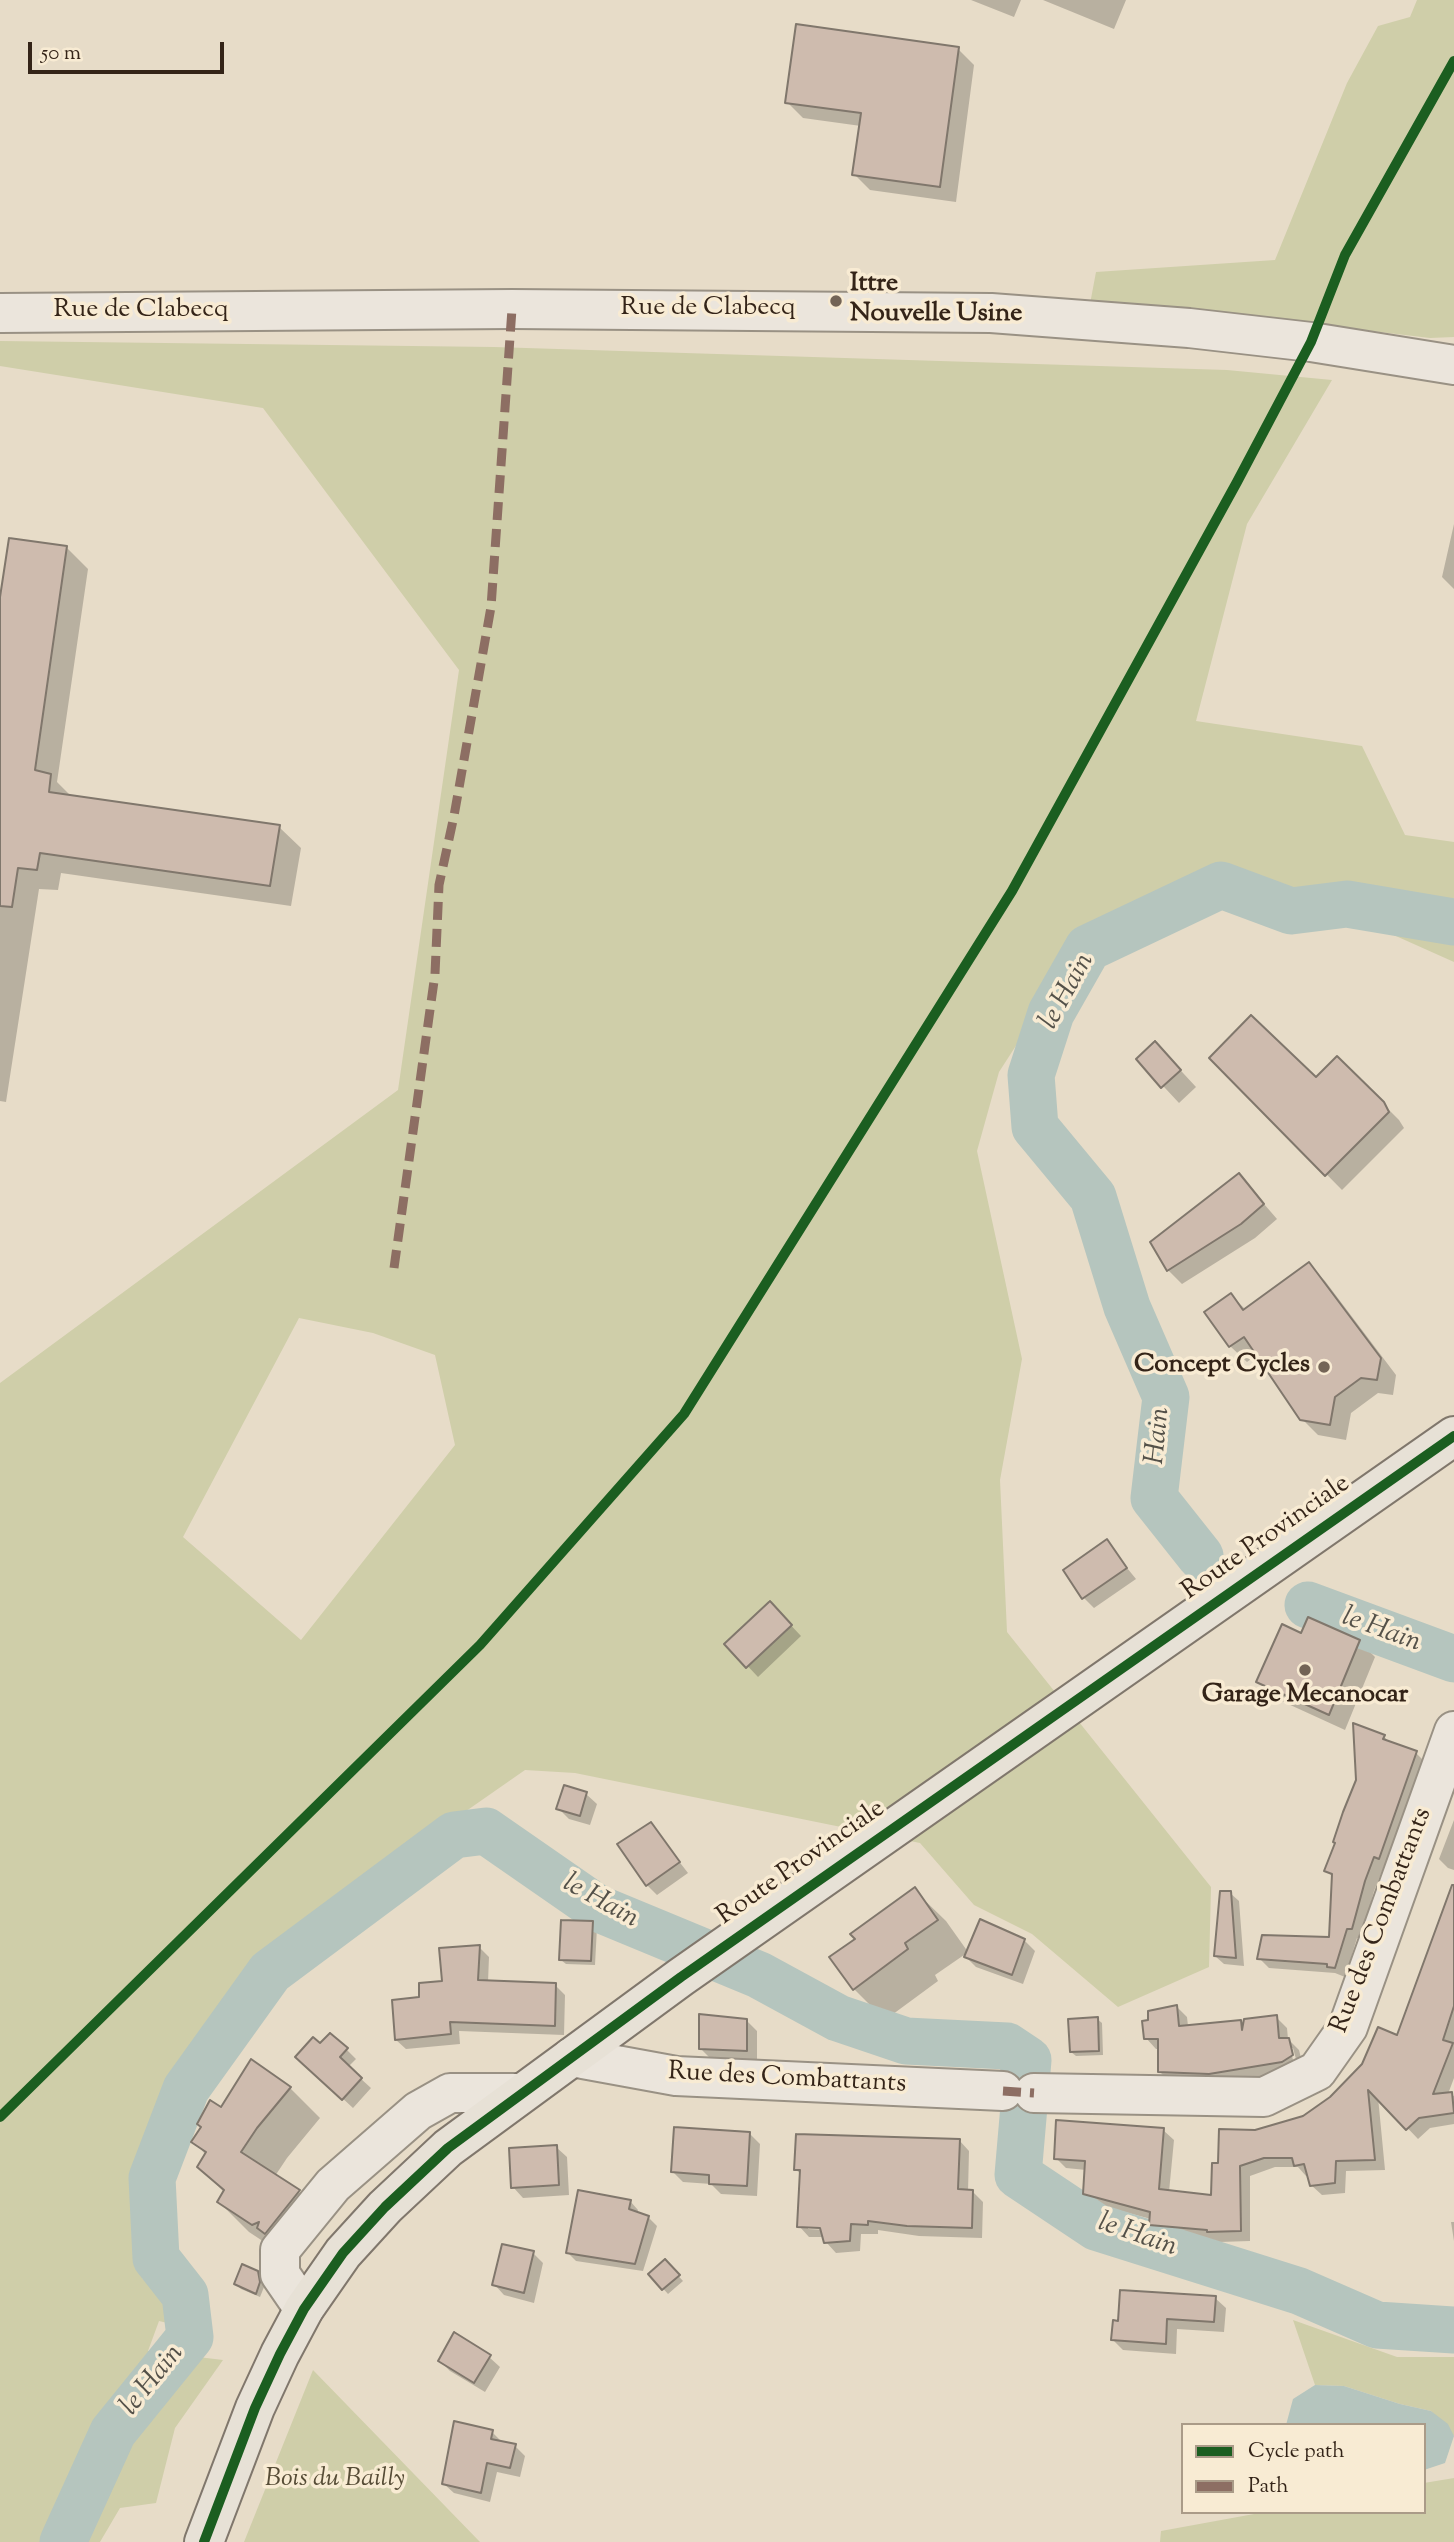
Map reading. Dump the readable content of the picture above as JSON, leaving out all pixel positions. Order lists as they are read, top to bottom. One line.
{"streets":{"main road":["Route Provinciale"],"street":["Rue de Clabecq","Rue des Combattants"]},"crossings":[["Route Provinciale","Rue des Combattants"]],"water":["le Hain","Hain"],"parks":["Bois du Bailly"],"places":["Ittre Nouvelle Usine","Concept Cycles","Garage Mecanocar"],"legend":["Cycle path","Path"],"scale_bar":"50 m"}
